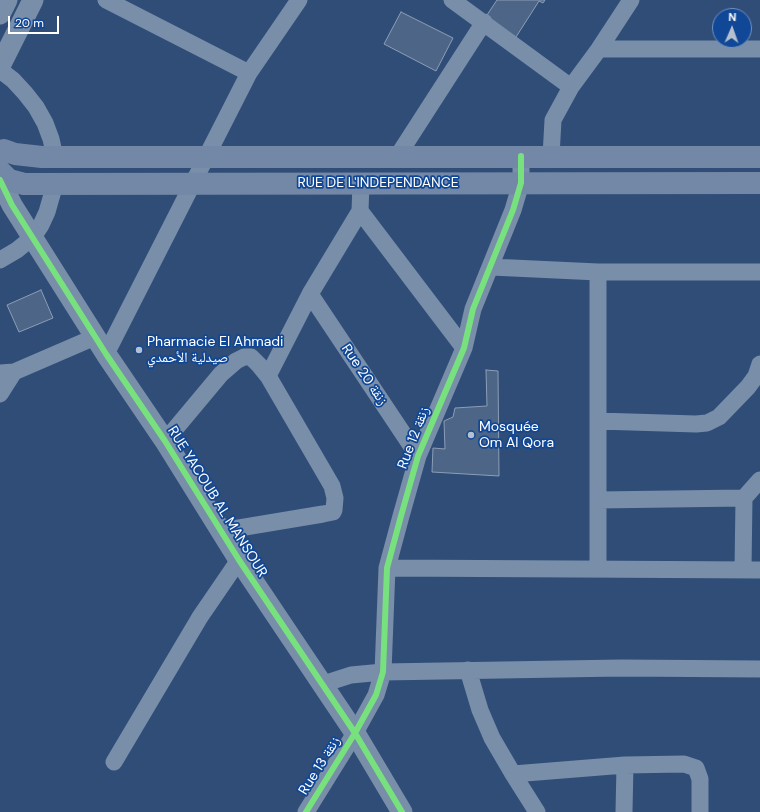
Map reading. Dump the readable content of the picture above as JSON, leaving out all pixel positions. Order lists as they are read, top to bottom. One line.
{"streets":{"main road":["RUE DE L'INDEPENDANCE"],"street":["Rue 20 زنقة","Rue 12 زنقة","RUE YACOUB AL MANSOUR","Rue 13 زنقة"]},"crossings":[["RUE DE L'INDEPENDANCE","Rue 12 زنقة"],["Rue 20 زنقة","Rue 12 زنقة"],["Rue 12 زنقة","RUE YACOUB AL MANSOUR"],["Rue 12 زنقة","Rue 13 زنقة"],["RUE YACOUB AL MANSOUR","Rue 13 زنقة"]],"places":["Pharmacie El Ahmadi صيدلية الأحمدي","Mosquée Om Al Qora"],"scale_bar":"20 m","north":"top"}
